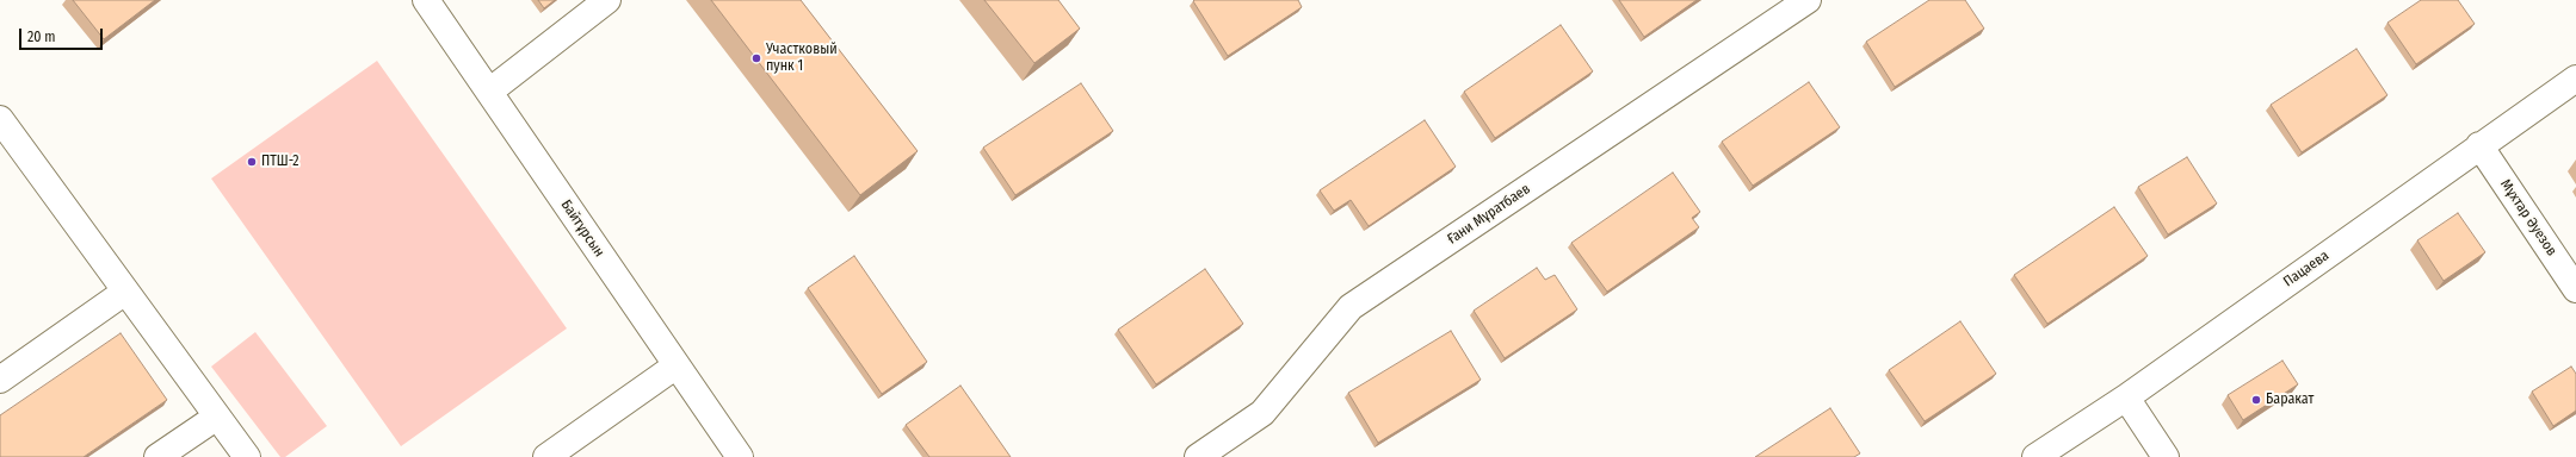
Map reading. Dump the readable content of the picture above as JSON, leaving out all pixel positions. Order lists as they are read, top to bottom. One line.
{"streets":{"street":["Ғани Мұратбаев","Мұхтар Әуезов","Байтұрсын","Пацаева"]},"crossings":[["Мұхтар Әуезов","Пацаева"]],"places":["Участковый пунк 1","ПТШ-2","Баракат"],"scale_bar":"20 m"}
